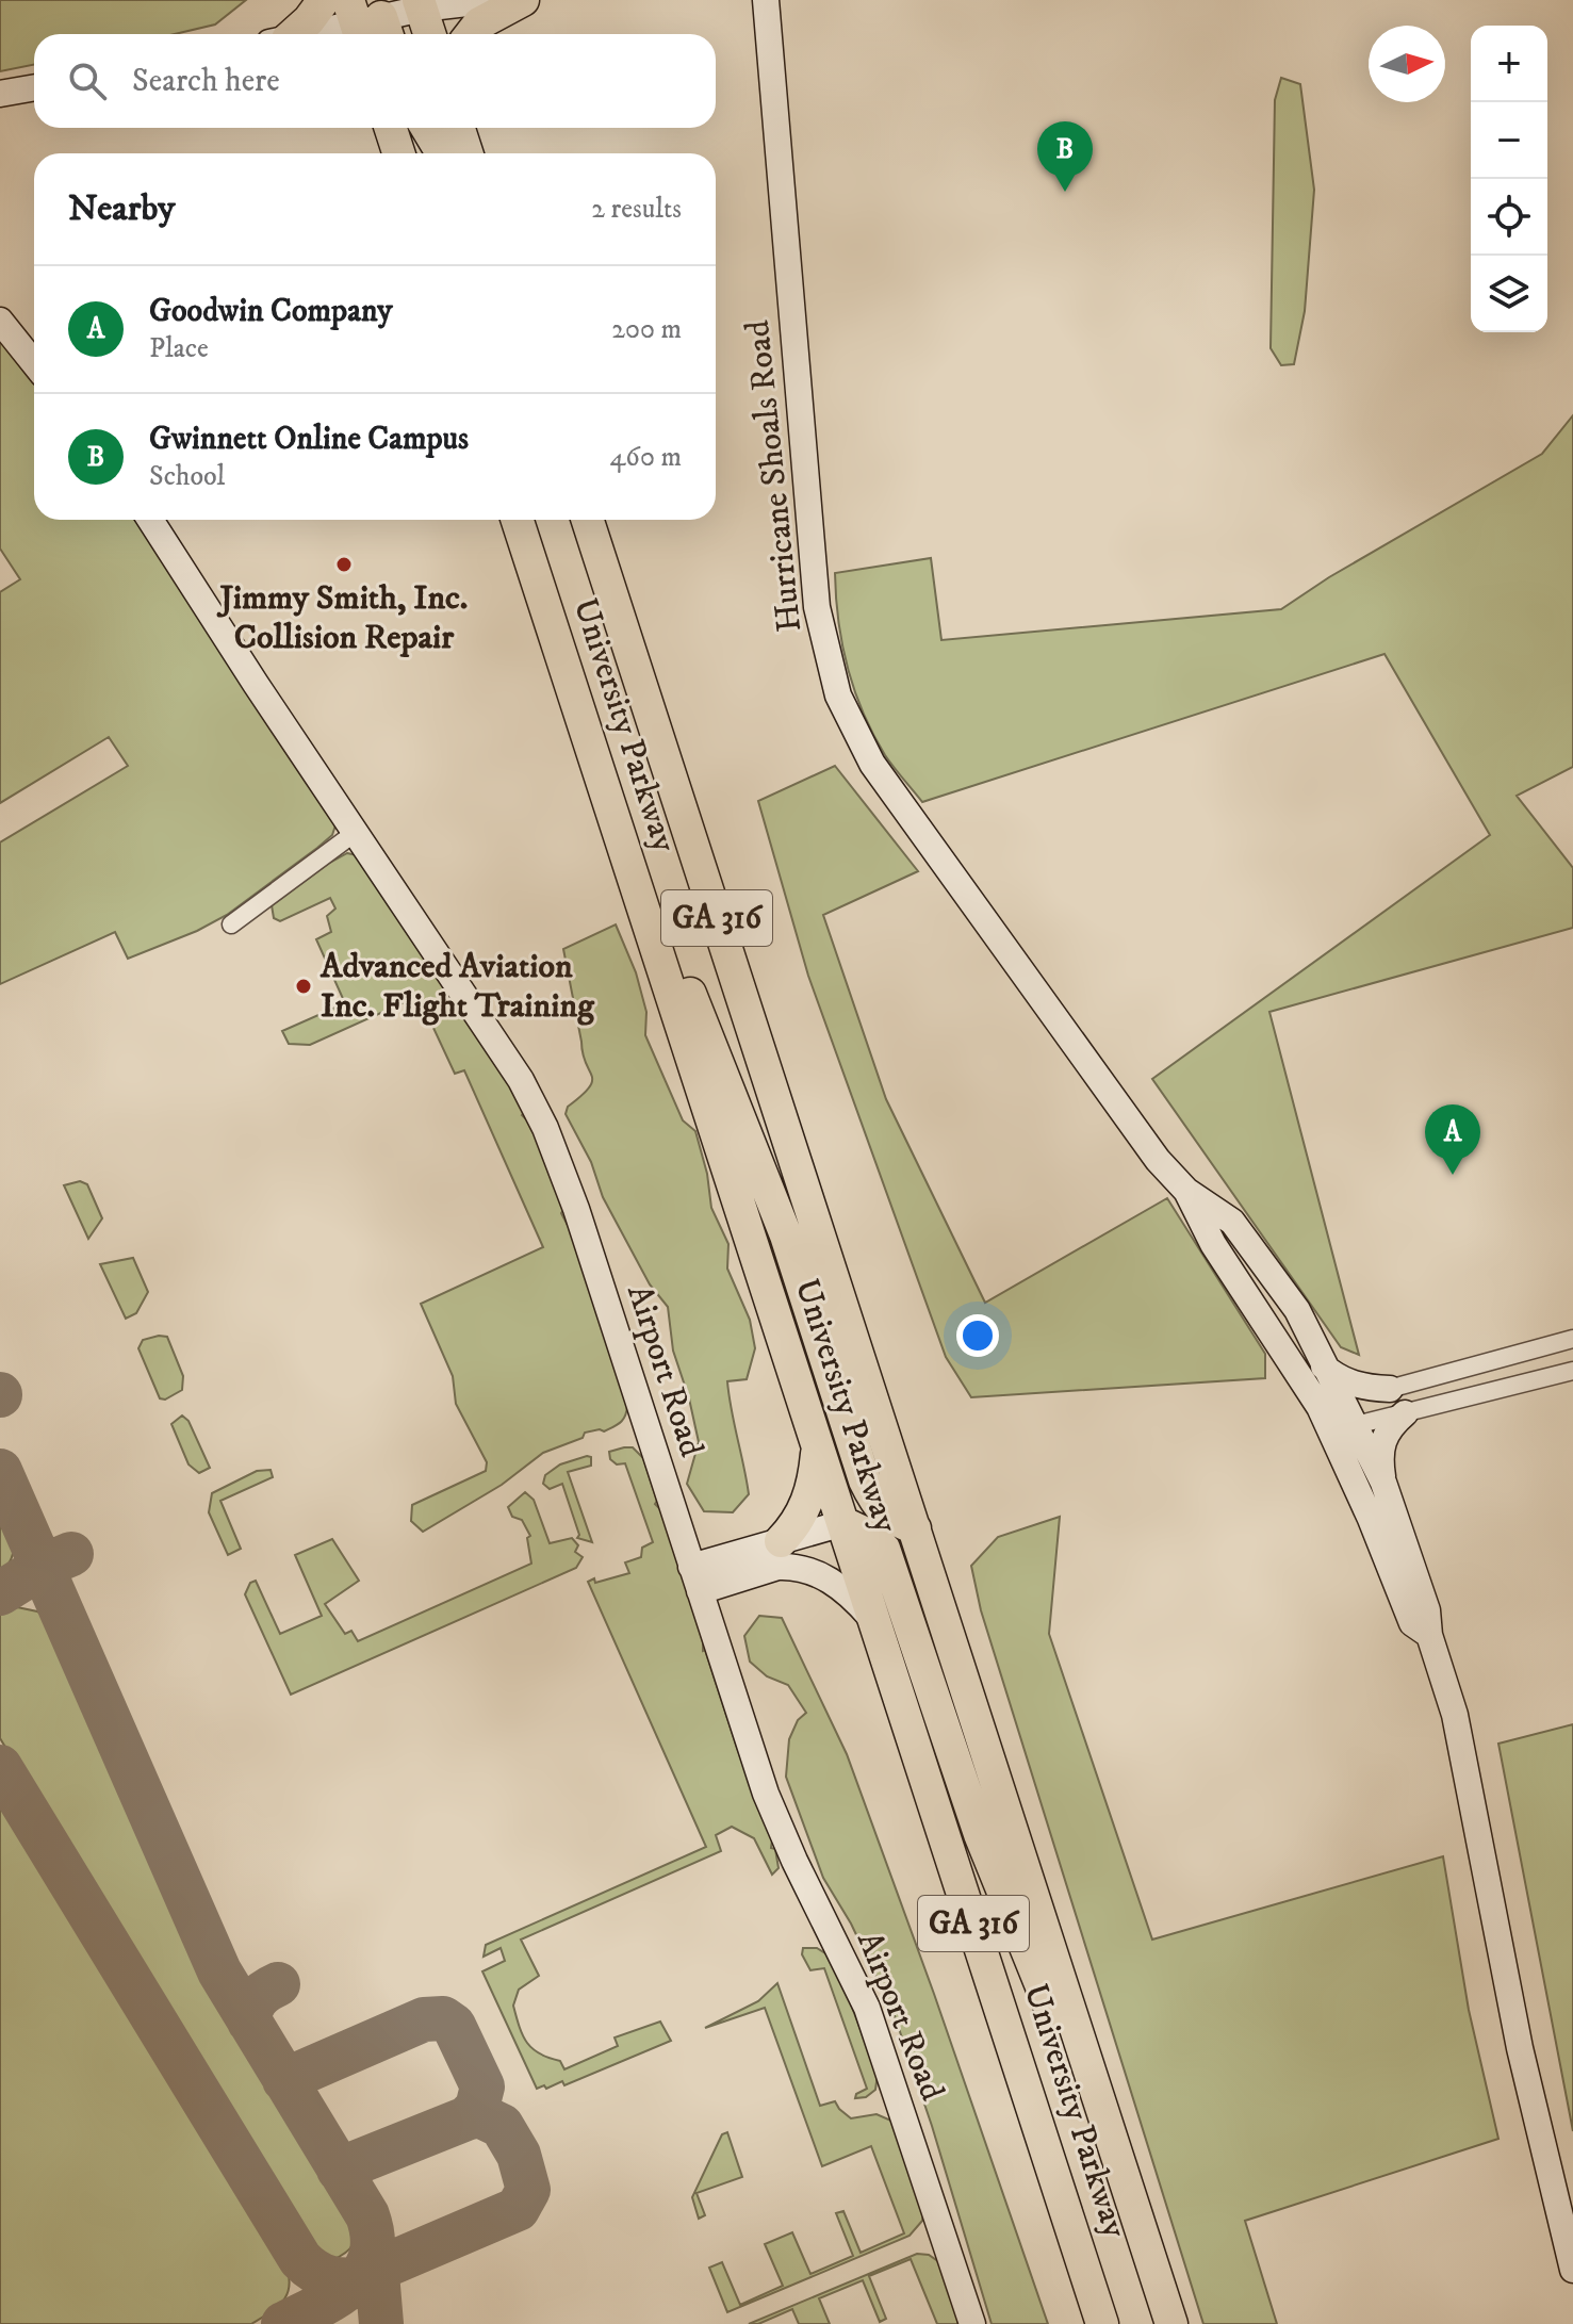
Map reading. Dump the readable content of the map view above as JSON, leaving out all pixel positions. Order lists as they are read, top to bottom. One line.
{"streets":{"highway":["University Parkway","GA 316"],"street":["Hurricane Shoals Road","Airport Road"]},"places":["Jimmy Smith, Inc. Collision Repair","Advanced Aviation Inc. Flight Training"],"north":"right","page":{"map_buttons":["+","−"],"search":"Search here","pins":["B","A"],"heading":["Nearby","2 results"],"list":[{"mark":"A","name":"Goodwin Company","note":"Place","value":"200 m"},{"mark":"B","name":"Gwinnett Online Campus","note":"School","value":"460 m"}]}}
